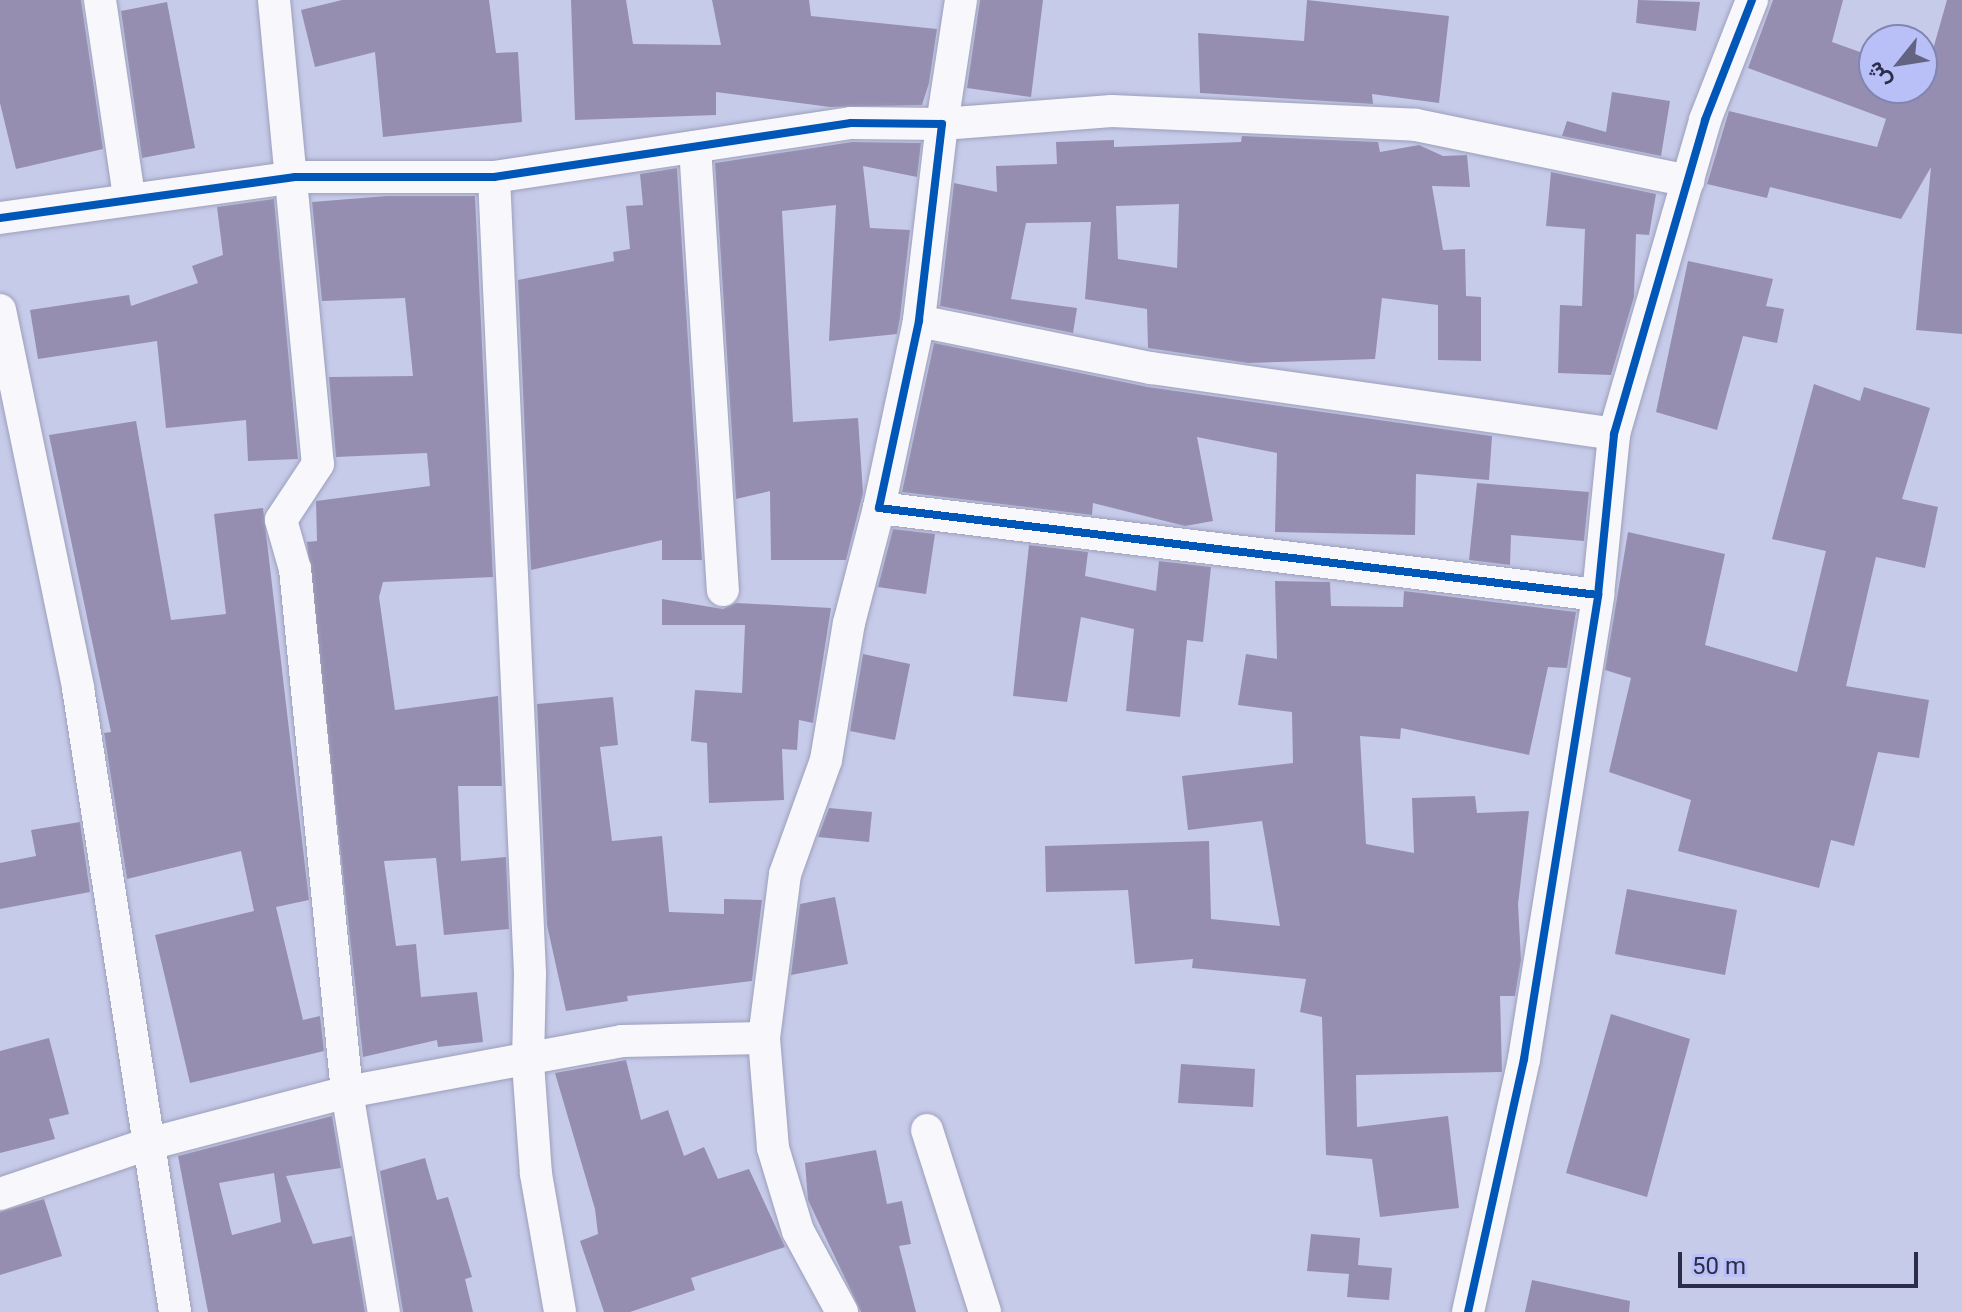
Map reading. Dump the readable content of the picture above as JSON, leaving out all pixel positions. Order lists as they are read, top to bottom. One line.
{"scale_bar":"50 m","north":"bottom left"}
